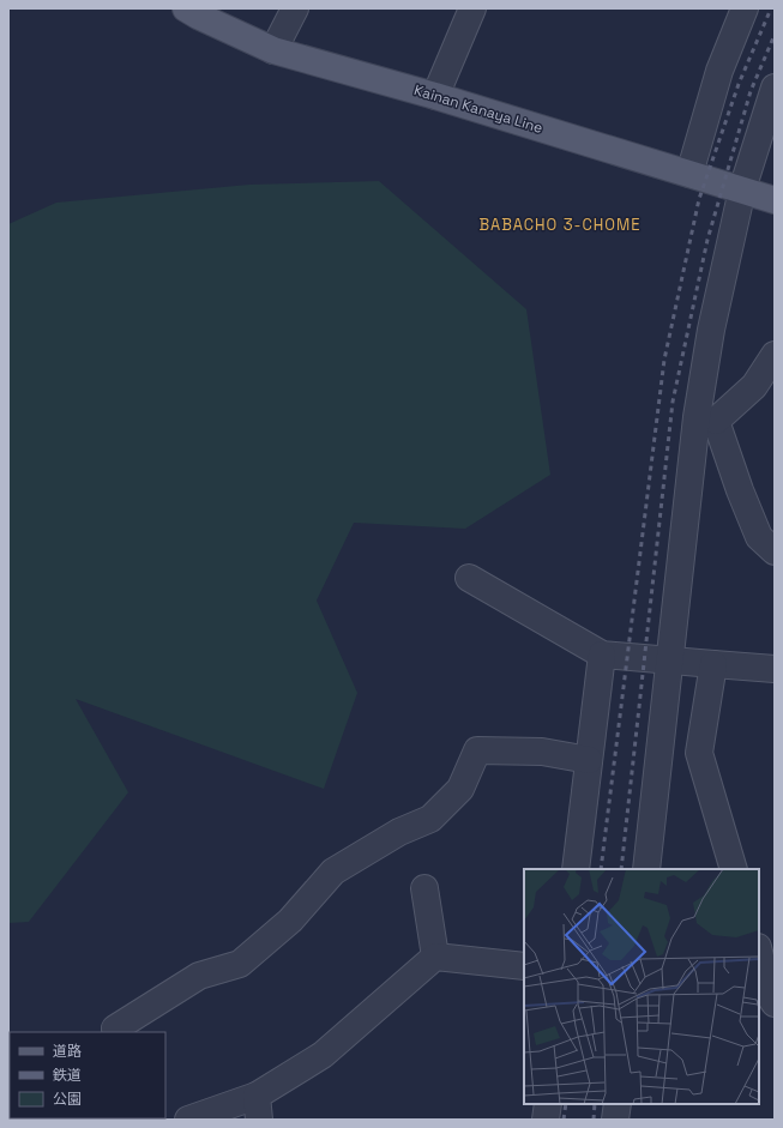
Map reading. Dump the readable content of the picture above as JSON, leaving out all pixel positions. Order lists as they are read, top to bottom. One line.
{"streets":{"main road":["Kainan Kanaya Line"]},"districts":["BABACHO 3-CHOME"],"legend":["道路","鉄道","公園"]}
